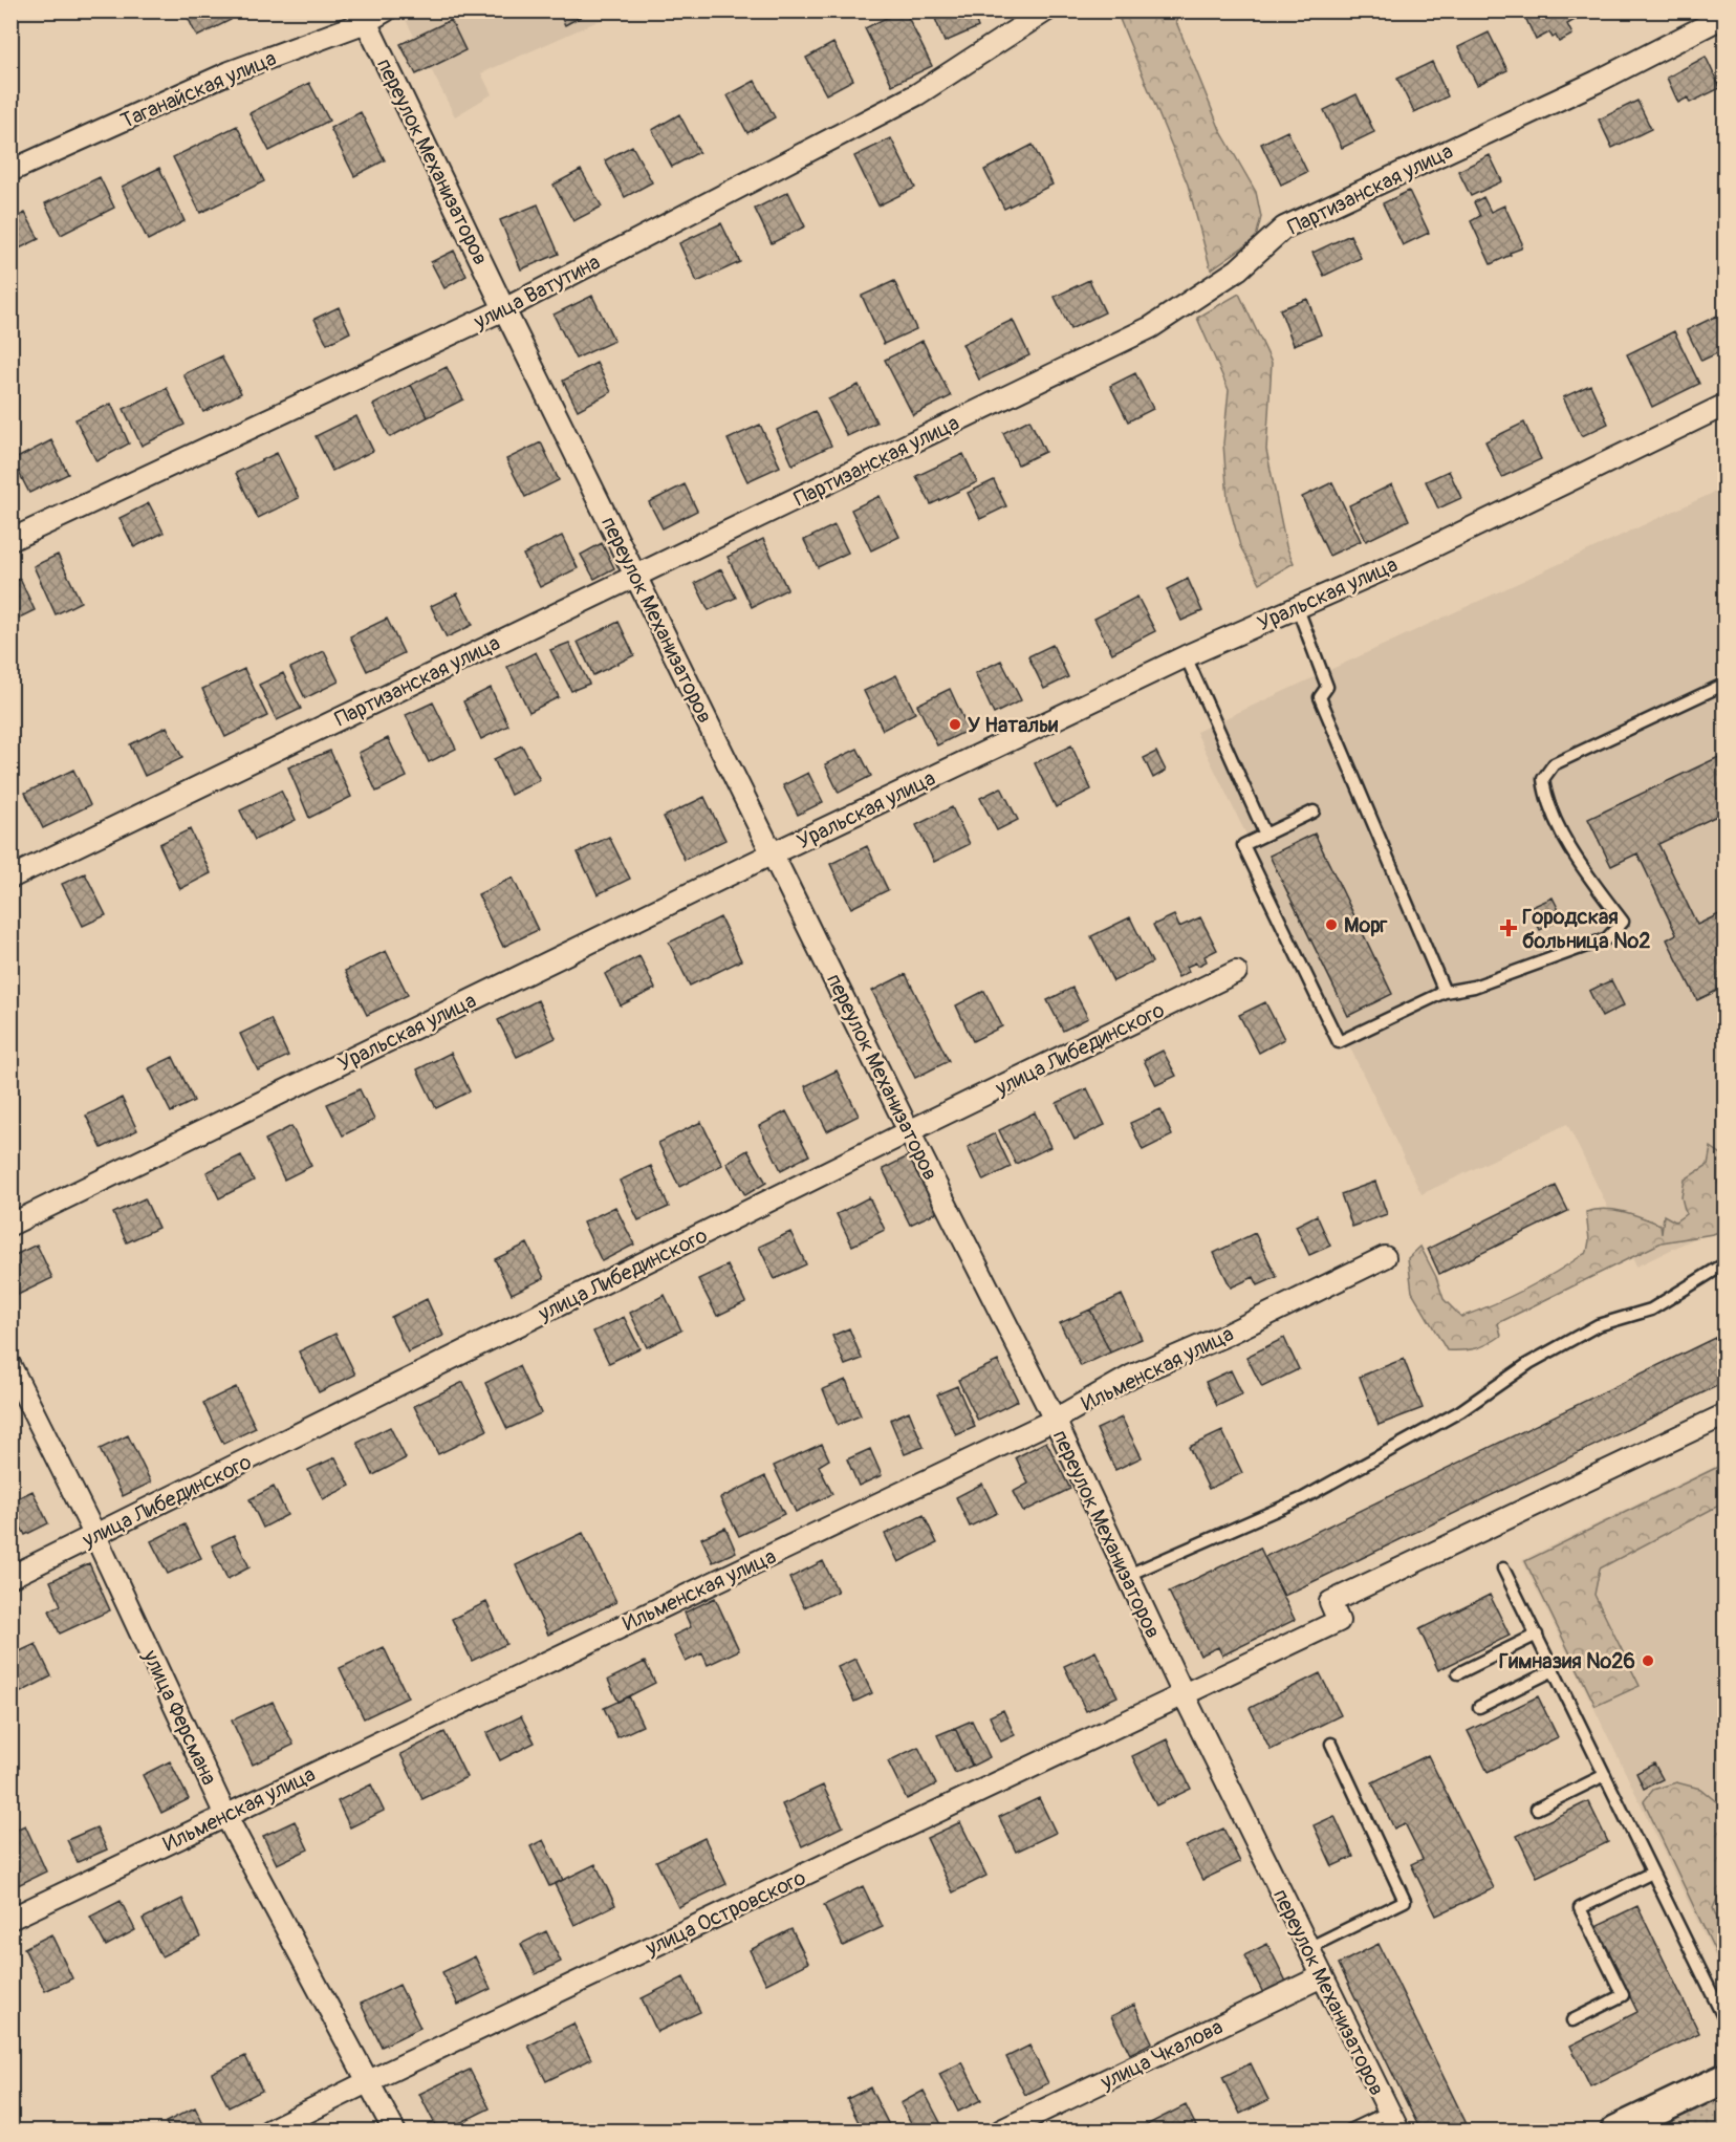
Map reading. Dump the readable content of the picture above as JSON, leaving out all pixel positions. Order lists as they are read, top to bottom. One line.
{"streets":{"street":["Таганайская улица","переулок Механизаторов","Партизанская улица","улица Ватутина","Уральская улица","улица Либединского","Ильменская улица","улица Ферсмана","улица Островского","улица Чкалова"]},"crossings":[["Таганайская улица","переулок Механизаторов"],["переулок Механизаторов","Партизанская улица"],["переулок Механизаторов","улица Ватутина"],["переулок Механизаторов","Уральская улица"],["переулок Механизаторов","улица Либединского"],["переулок Механизаторов","Ильменская улица"],["переулок Механизаторов","улица Островского"],["переулок Механизаторов","улица Чкалова"],["улица Либединского","улица Ферсмана"],["Ильменская улица","улица Ферсмана"],["улица Ферсмана","улица Островского"]],"places":{"other":["У Натальи","Морг","Гимназия №26"],"health":["Городская больница №2"]}}
